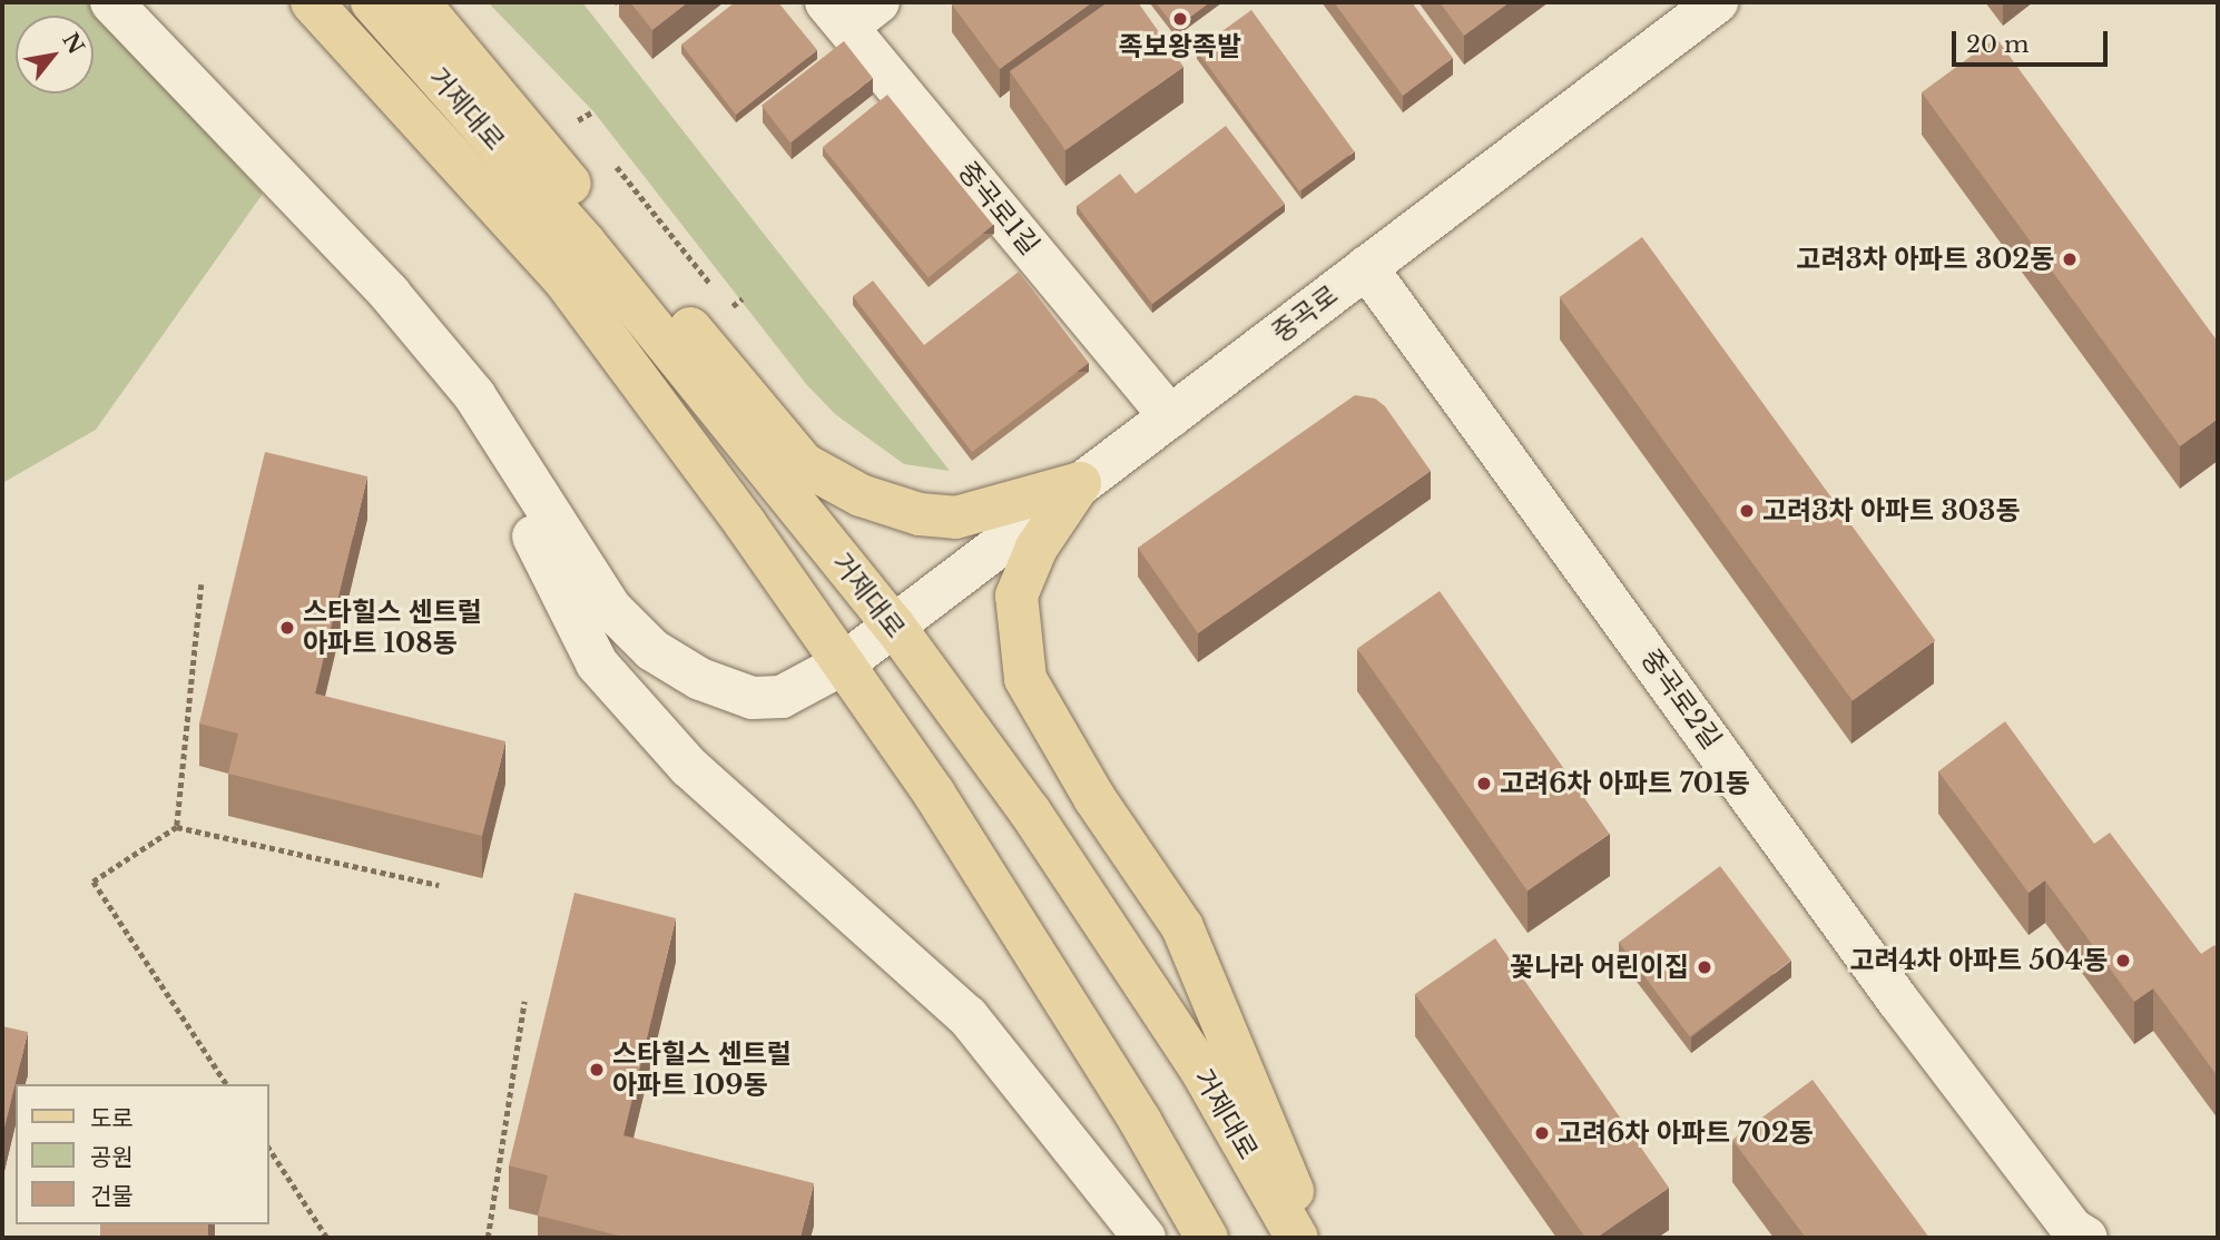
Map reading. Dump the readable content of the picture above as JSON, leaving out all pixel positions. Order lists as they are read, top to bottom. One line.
{"streets":{"main road":["거제대로"],"street":["중곡로1길","중곡로","중곡로2길"]},"crossings":[["거제대로","중곡로"],["중곡로1길","중곡로"],["중곡로","중곡로2길"]],"places":["족보왕족발","고려3차 아파트 302동","고려3차 아파트 303동","스타힐스 센트럴 아파트 108동","고려6차 아파트 701동","고려4차 아파트 504동","꽃나라 어린이집","스타힐스 센트럴 아파트 109동","고려6차 아파트 702동"],"legend":["도로","공원","건물"],"scale_bar":"20 m","north":"top right"}
